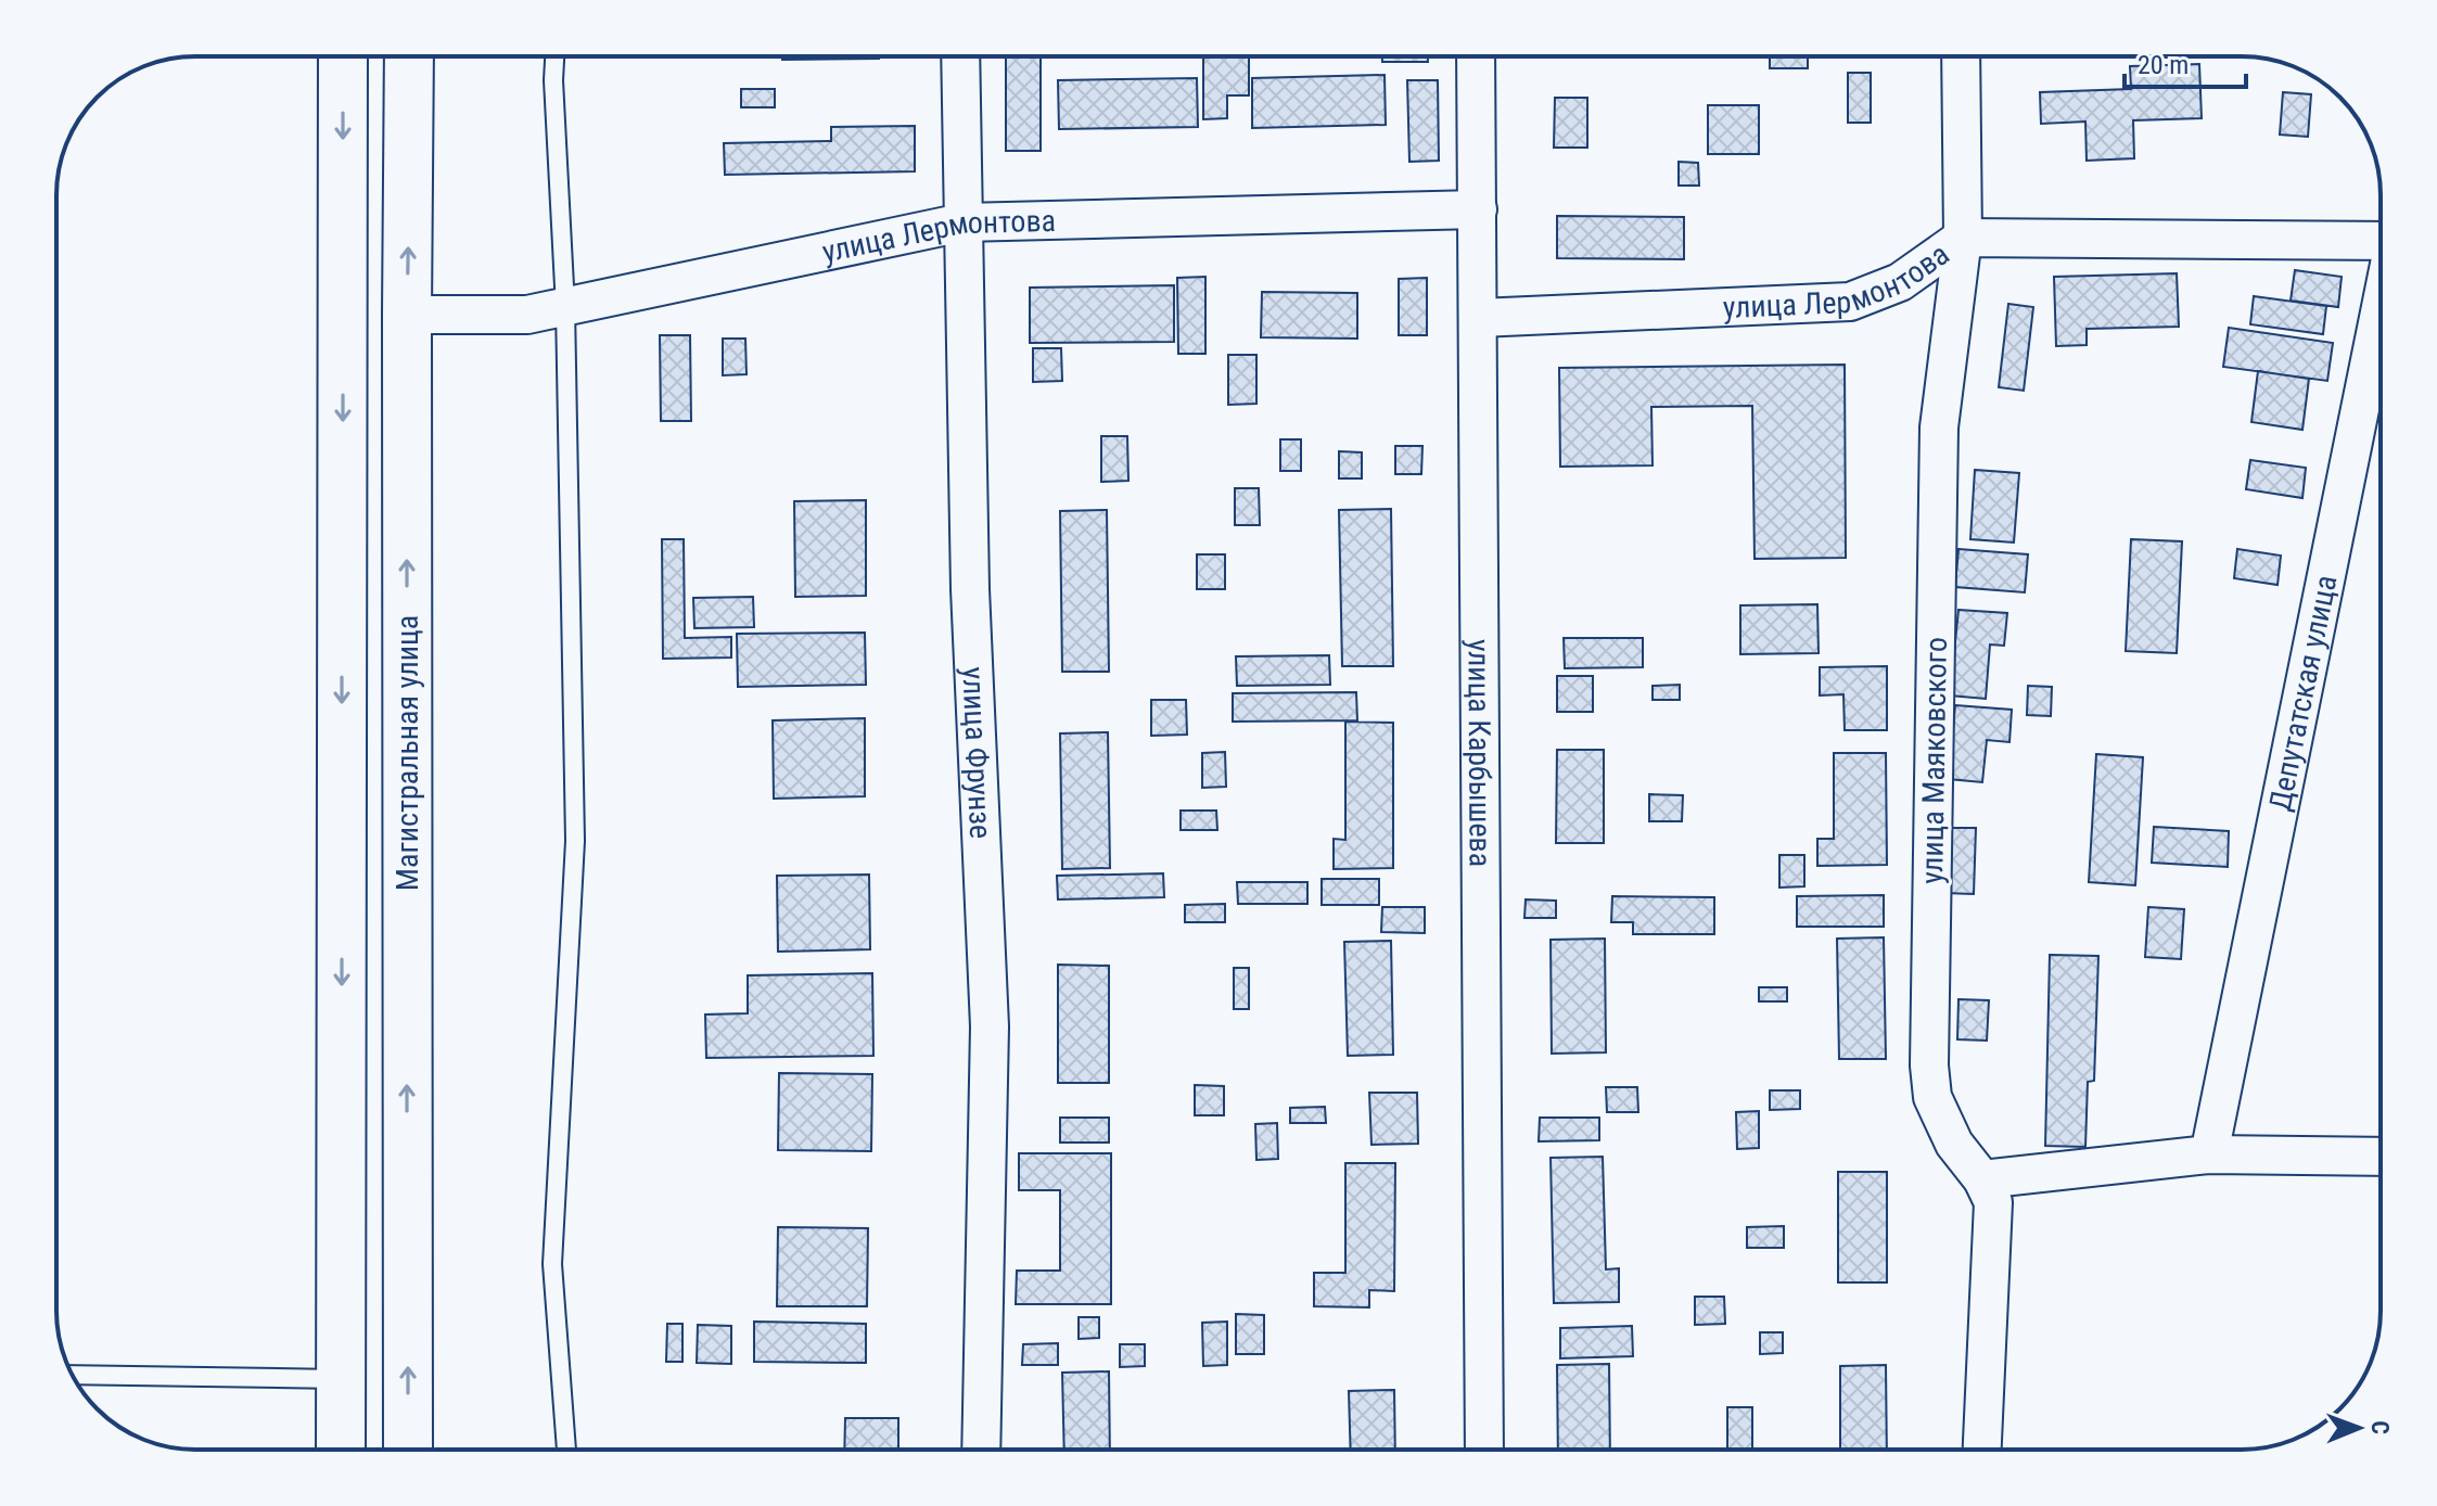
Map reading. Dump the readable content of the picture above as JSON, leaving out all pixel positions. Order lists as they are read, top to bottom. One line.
{"streets":{"main road":["Магистральная улица"],"street":["улица Лермонтова","Депутатская улица","улица Фрунзе","улица Карбышева","улица Маяковского"]},"crossings":[["улица Лермонтова","Магистральная улица"],["улица Лермонтова","улица Фрунзе"],["улица Лермонтова","улица Карбышева"],["улица Лермонтова","улица Маяковского"]],"scale_bar":"20 m","north":"right"}
